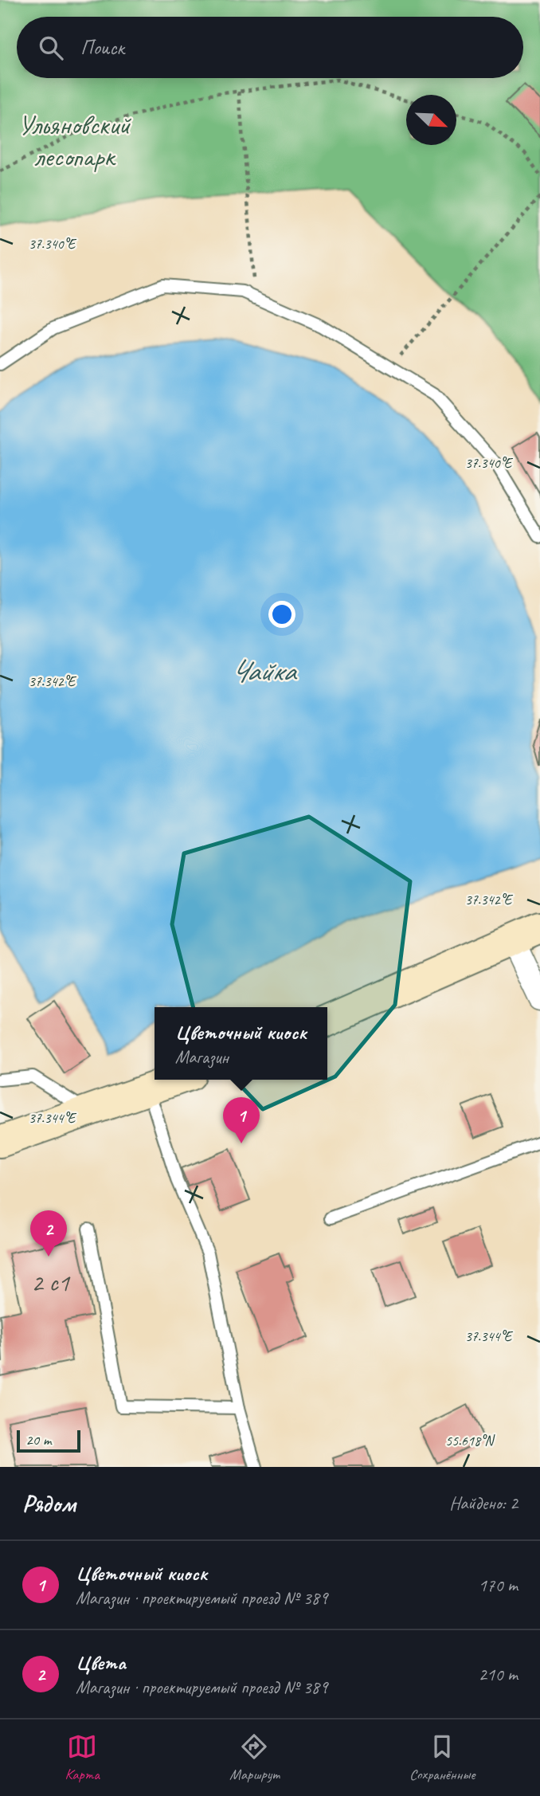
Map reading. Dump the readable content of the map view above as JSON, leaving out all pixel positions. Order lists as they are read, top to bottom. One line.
{"water":["Чайка"],"parks":["Ульяновский лесопарк"],"house_numbers":["2 с1"],"scale_bar":"20 m","north":"bottom right","page":{"search":"Поиск","popup":["Цветочный киоск","Магазин"],"pins":["1","2"],"scale":"20 m","heading":["Рядом","Найдено: 2"],"list":[{"mark":"1","name":"Цветочный киоск","note":"Магазин · проектируемый проезд № 389","value":"170 m"},{"mark":"2","name":"Цвета","note":"Магазин · проектируемый проезд № 389","value":"210 m"}],"nav":["Карта","Маршрут","Сохранённые"]},"coordinates":["37.340°E","37.342°E","37.344°E","55.618°N"]}
